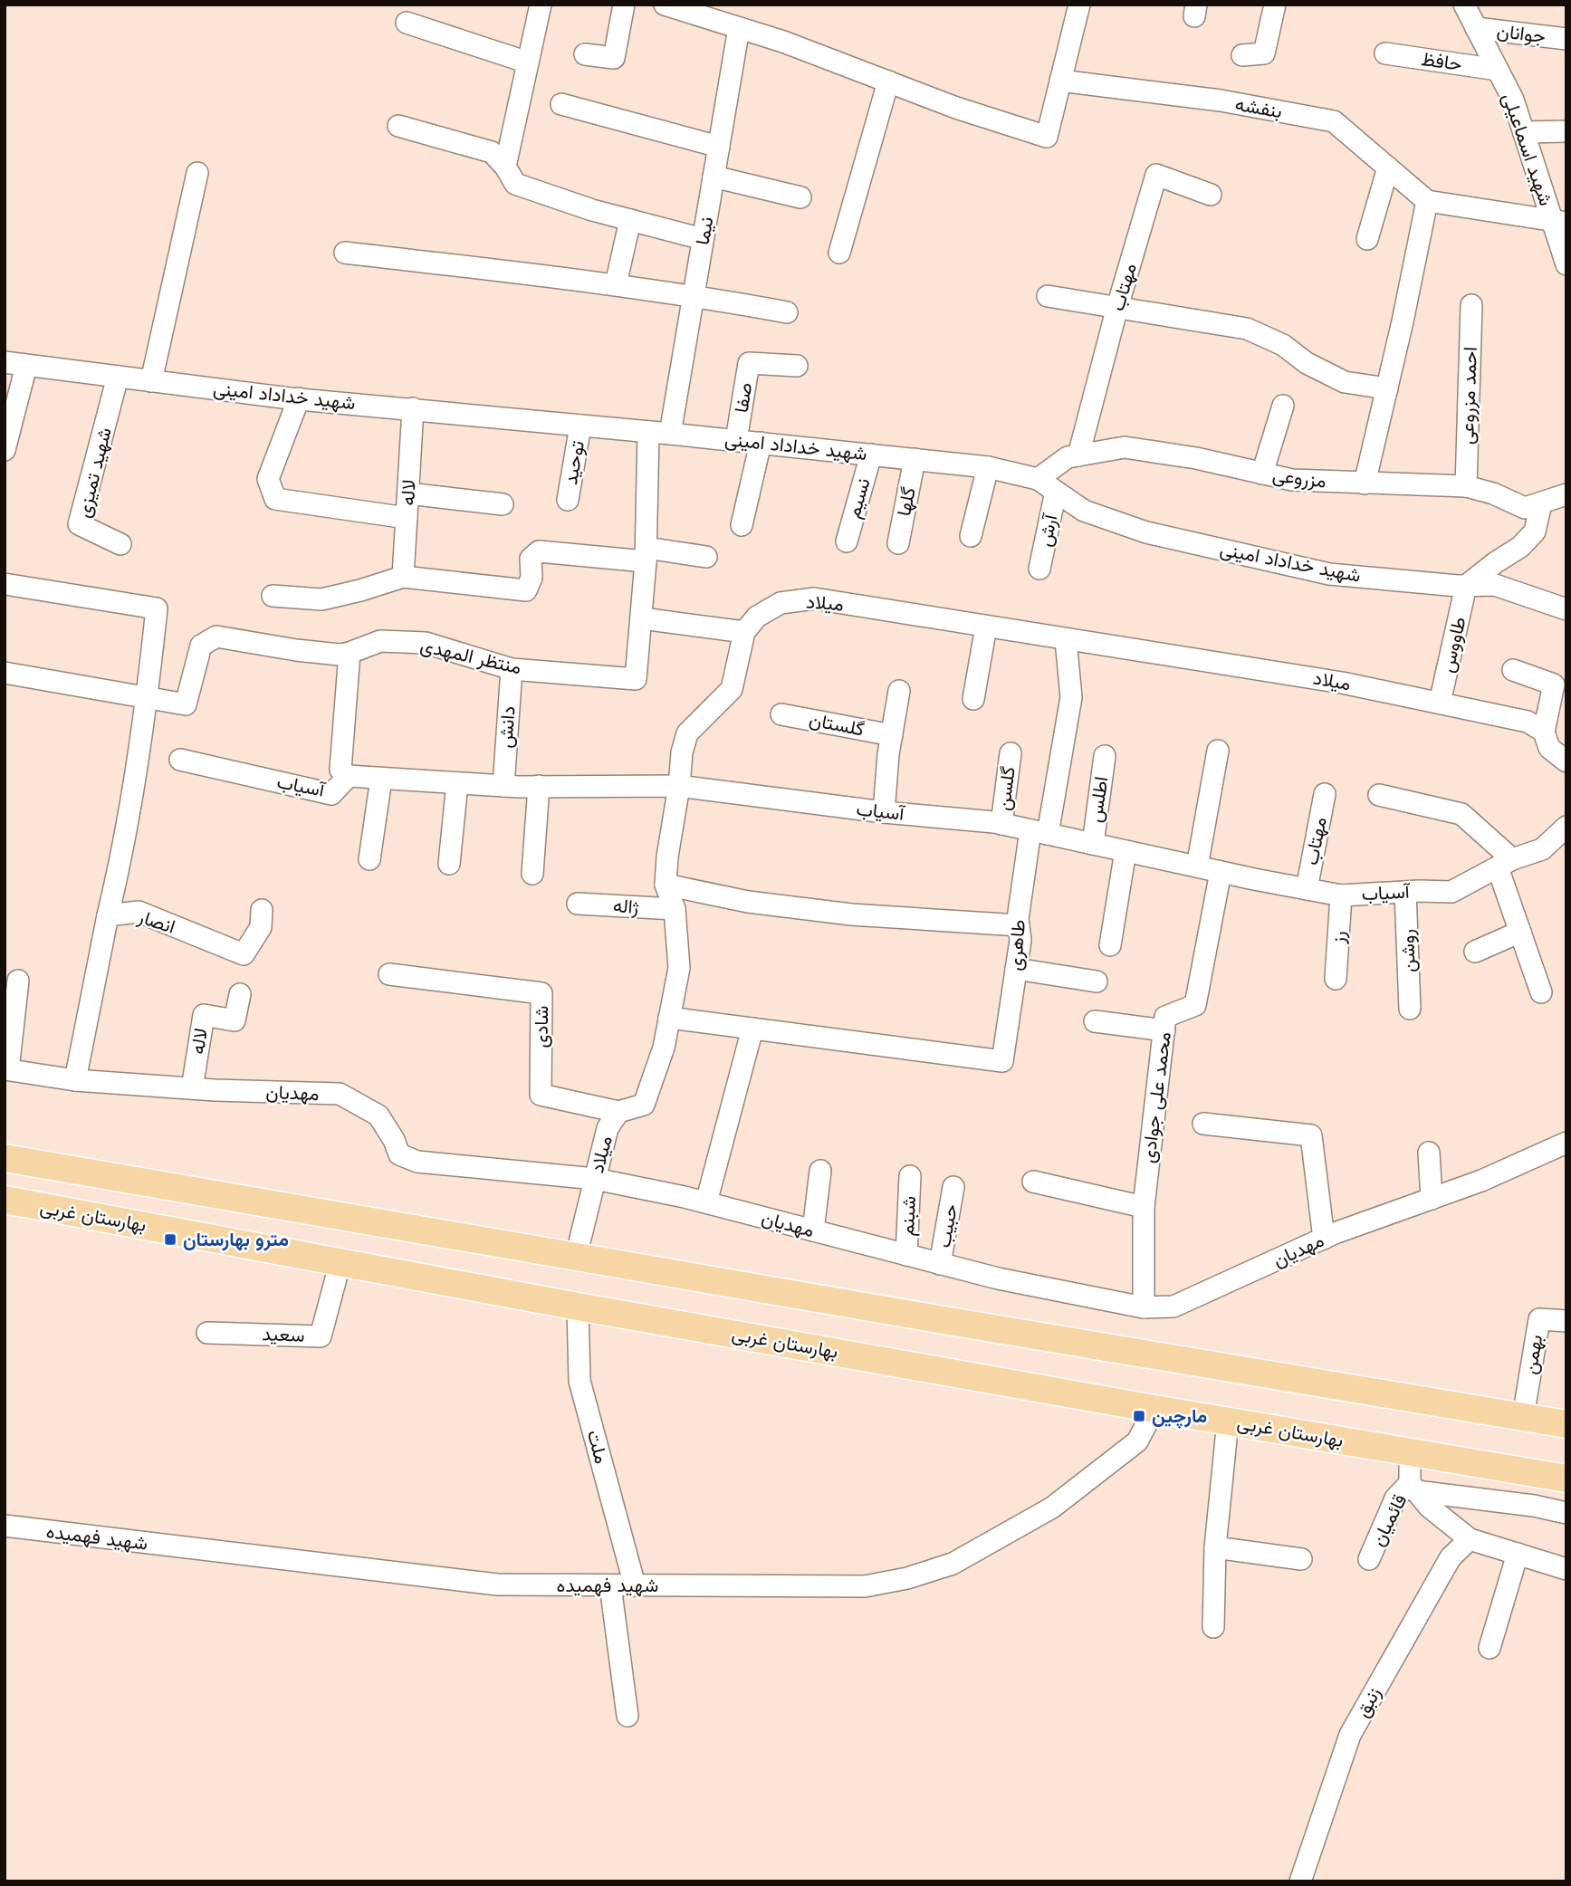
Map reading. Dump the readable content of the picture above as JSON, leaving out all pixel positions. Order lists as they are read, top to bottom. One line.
{"streets":{"main road":["بهارستان غربی"],"street":["جوانان","حافظ","بنفشه","شهید اسماعیلی","نیما","مهتاب","شهید خداداد امینی","احمد مزروعی","صفا","توحید","شهید تمیزی","مزروعی","لاله","نسیم","گلها","آرش","میلاد","طاووس","منتظر المهدی","گلستان","دانش","آسیاب","گلسن","اطلس","ژاله","انصار","رز","طاهری","روشن","شادی","مهدیان","محمد علی جوادی","شبنم","حبیب","سعید","بهمن","ملت","قائمیان","شهید فهمیده","زنبق"]},"crossings":[["جوانان","شهید اسماعیلی"],["حافظ","شهید اسماعیلی"],["نیما","شهید خداداد امینی"],["مهتاب","مزروعی"],["مهتاب","آسیاب"],["شهید خداداد امینی","صفا"],["شهید خداداد امینی","توحید"],["شهید خداداد امینی","شهید تمیزی"],["شهید خداداد امینی","مزروعی"],["شهید خداداد امینی","لاله"],["شهید خداداد امینی","نسیم"],["شهید خداداد امینی","گلها"],["شهید خداداد امینی","آرش"],["شهید خداداد امینی","طاووس"],["شهید خداداد امینی","منتظر المهدی"],["احمد مزروعی","مزروعی"],["لاله","مهدیان"],["میلاد","طاووس"],["میلاد","آسیاب"],["میلاد","ژاله"],["میلاد","طاهری"],["میلاد","شادی"],["میلاد","مهدیان"],["منتظر المهدی","دانش"],["دانش","آسیاب"],["آسیاب","گلسن"],["آسیاب","اطلس"],["آسیاب","رز"],["آسیاب","طاهری"],["آسیاب","روشن"],["آسیاب","محمد علی جوادی"],["مهدیان","محمد علی جوادی"],["مهدیان","شبنم"],["مهدیان","حبیب"],["بهارستان غربی","سعید"],["بهارستان غربی","ملت"],["بهارستان غربی","شهید فهمیده"],["ملت","شهید فهمیده"]],"places":{"transit":["مترو بهارستان","مارچین"]}}
